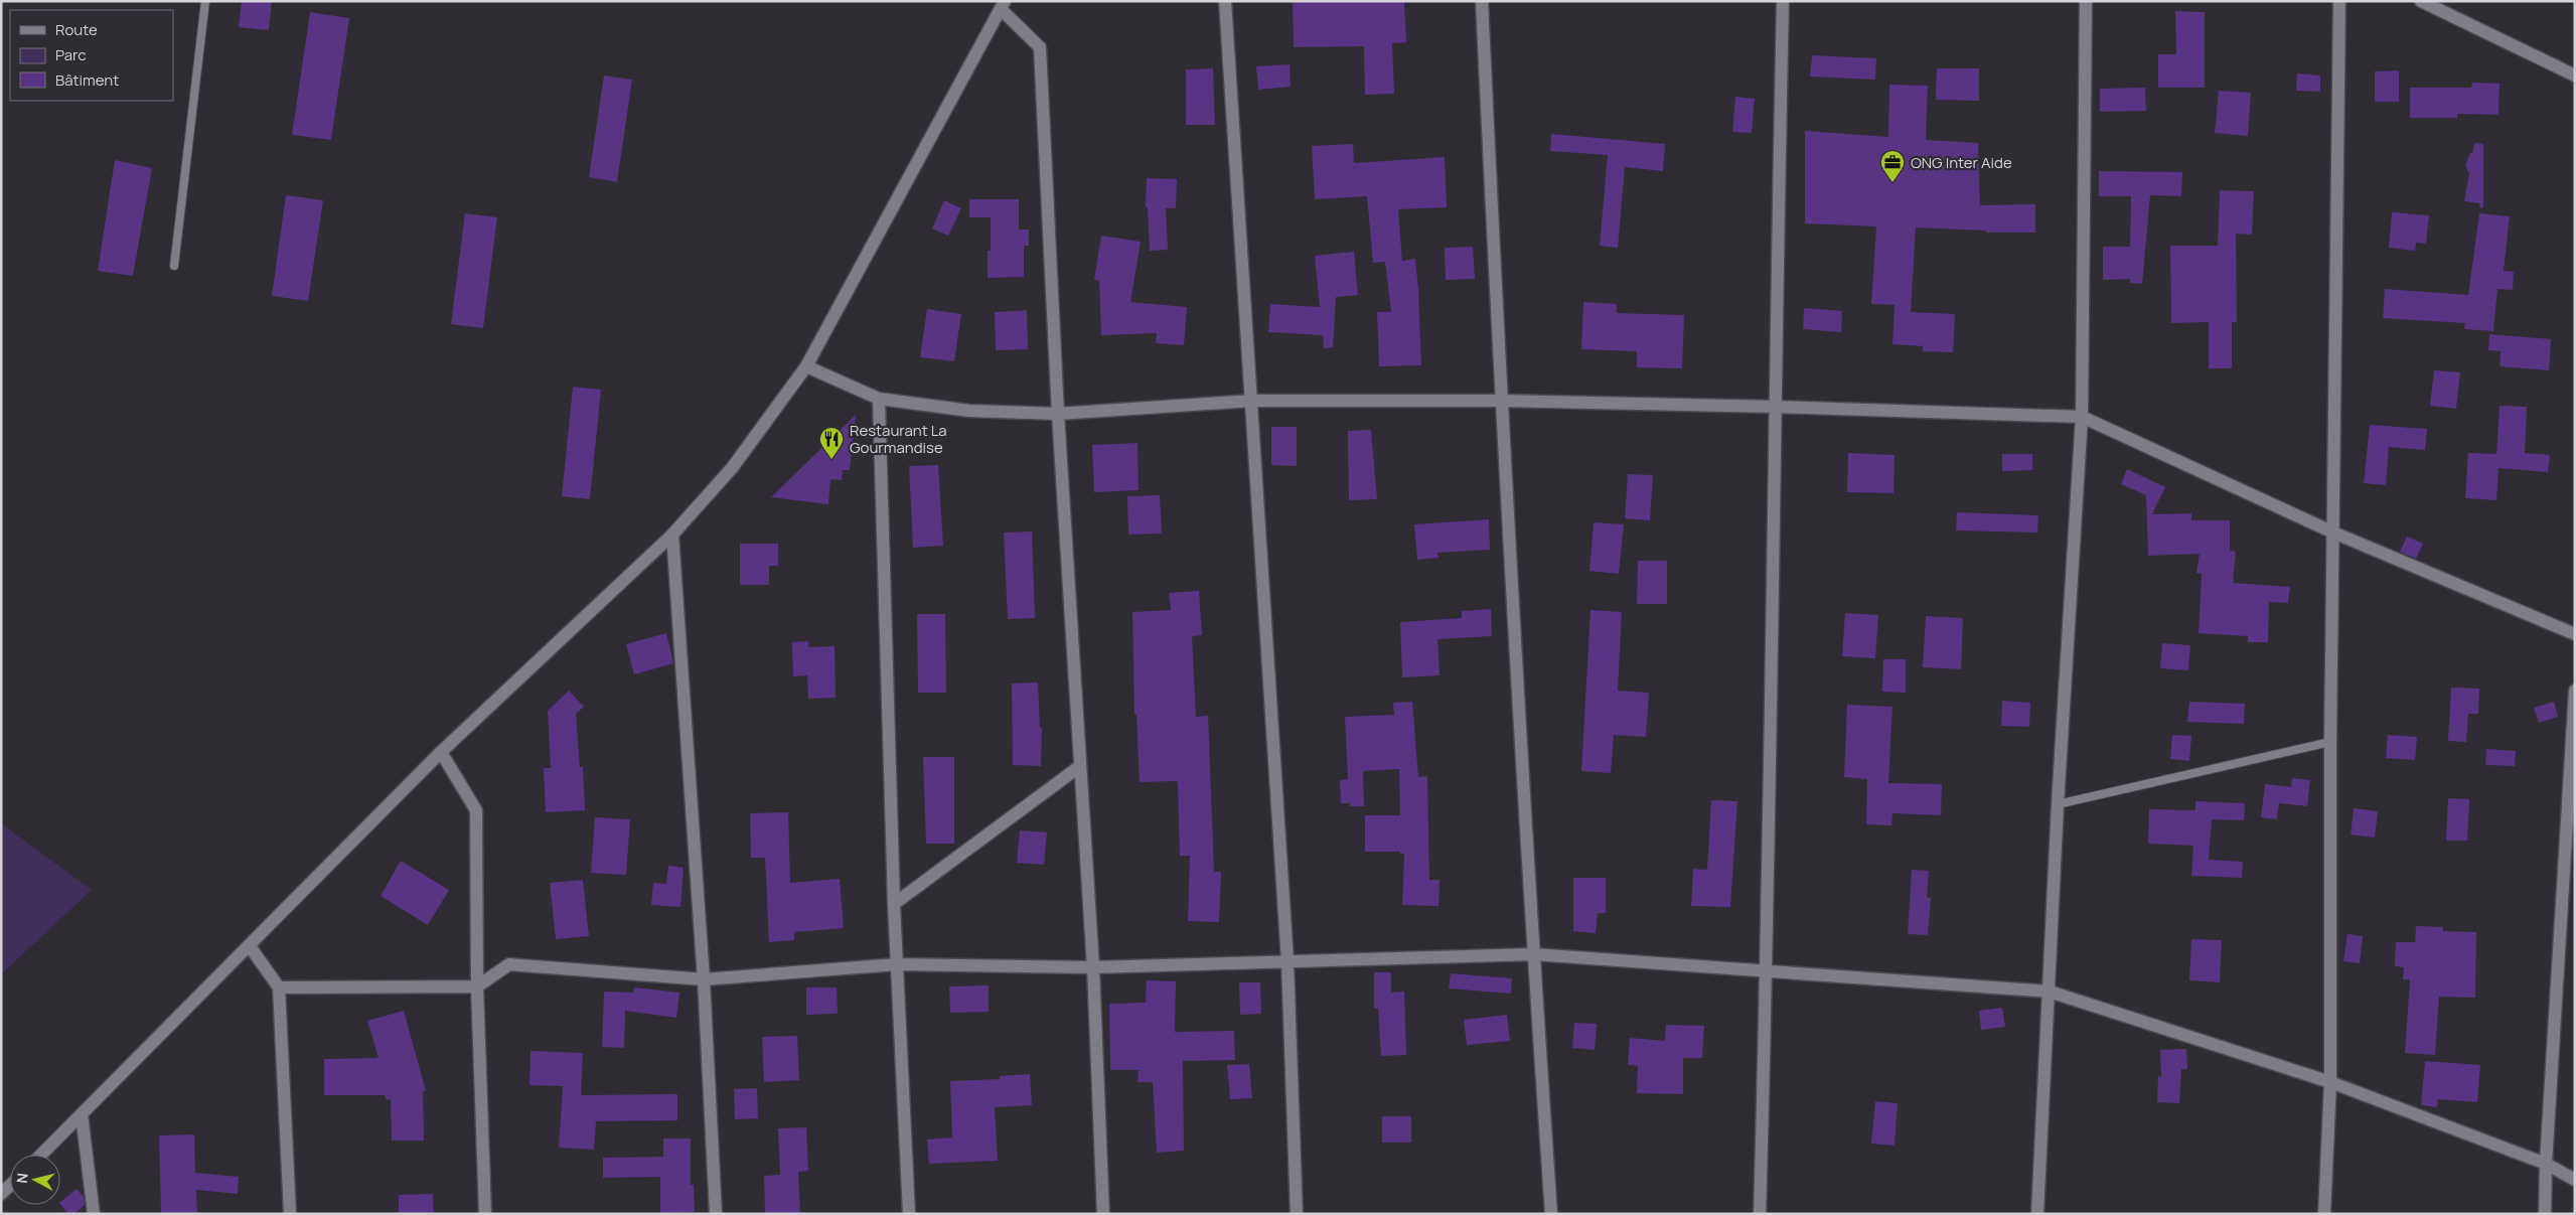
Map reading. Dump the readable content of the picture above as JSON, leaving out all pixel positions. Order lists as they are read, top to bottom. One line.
{"places":{"office":["ONG Inter Aide"],"restaurant":["Restaurant La Gourmandise"]},"legend":["Route","Parc","Bâtiment"],"north":"left"}
